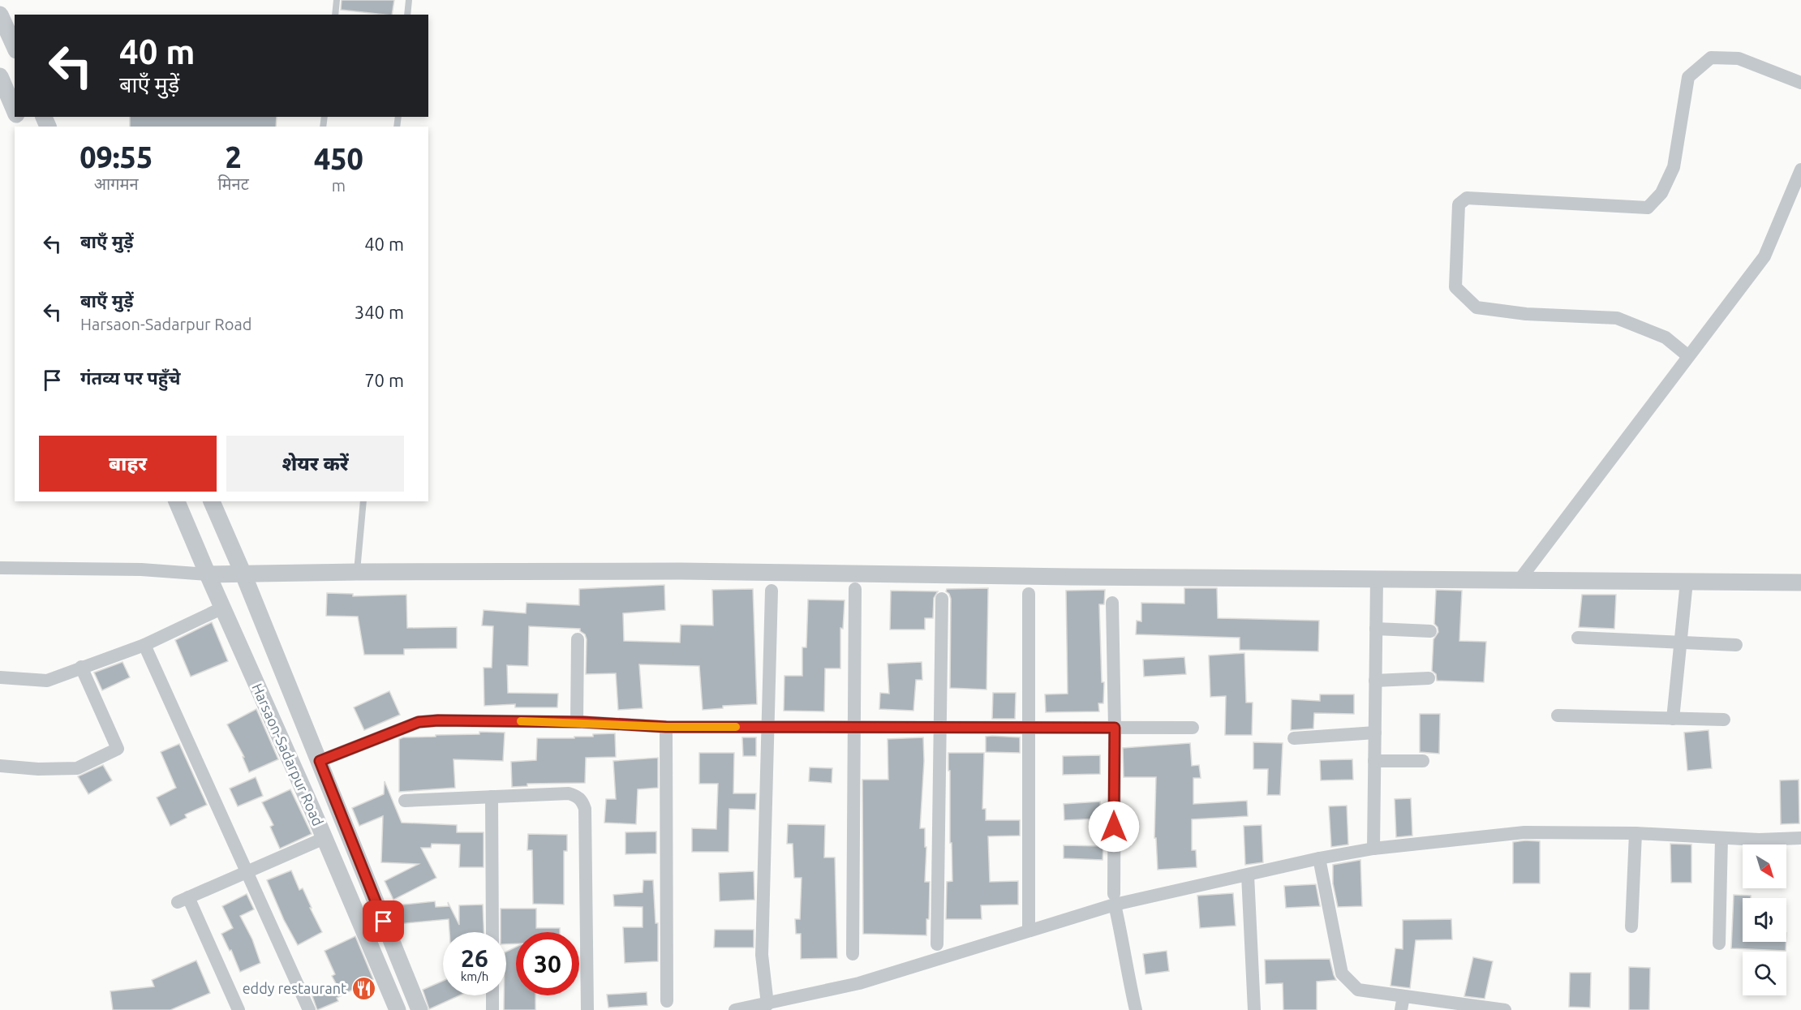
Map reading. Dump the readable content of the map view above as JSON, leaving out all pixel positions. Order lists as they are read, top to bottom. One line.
{"streets":{"street":["Harsaon-Sadarpur Road"]},"places":{"restaurant":["eddy restaurant"]},"north":"bottom right","page":{"turn":["40 m","बाएँ मुड़ें"],"eta":["09:55","आगमन","2","मिनट","450","m"],"list":[{"name":"बाएँ मुड़ें","value":"40 m"},{"name":"बाएँ मुड़ें","note":"Harsaon-Sadarpur Road","value":"340 m"},{"name":"गंतव्य पर पहुँचे","value":"70 m"}],"buttons":["बाहर","शेयर करें"],"speed":"26 km/h","limit":"30"}}
